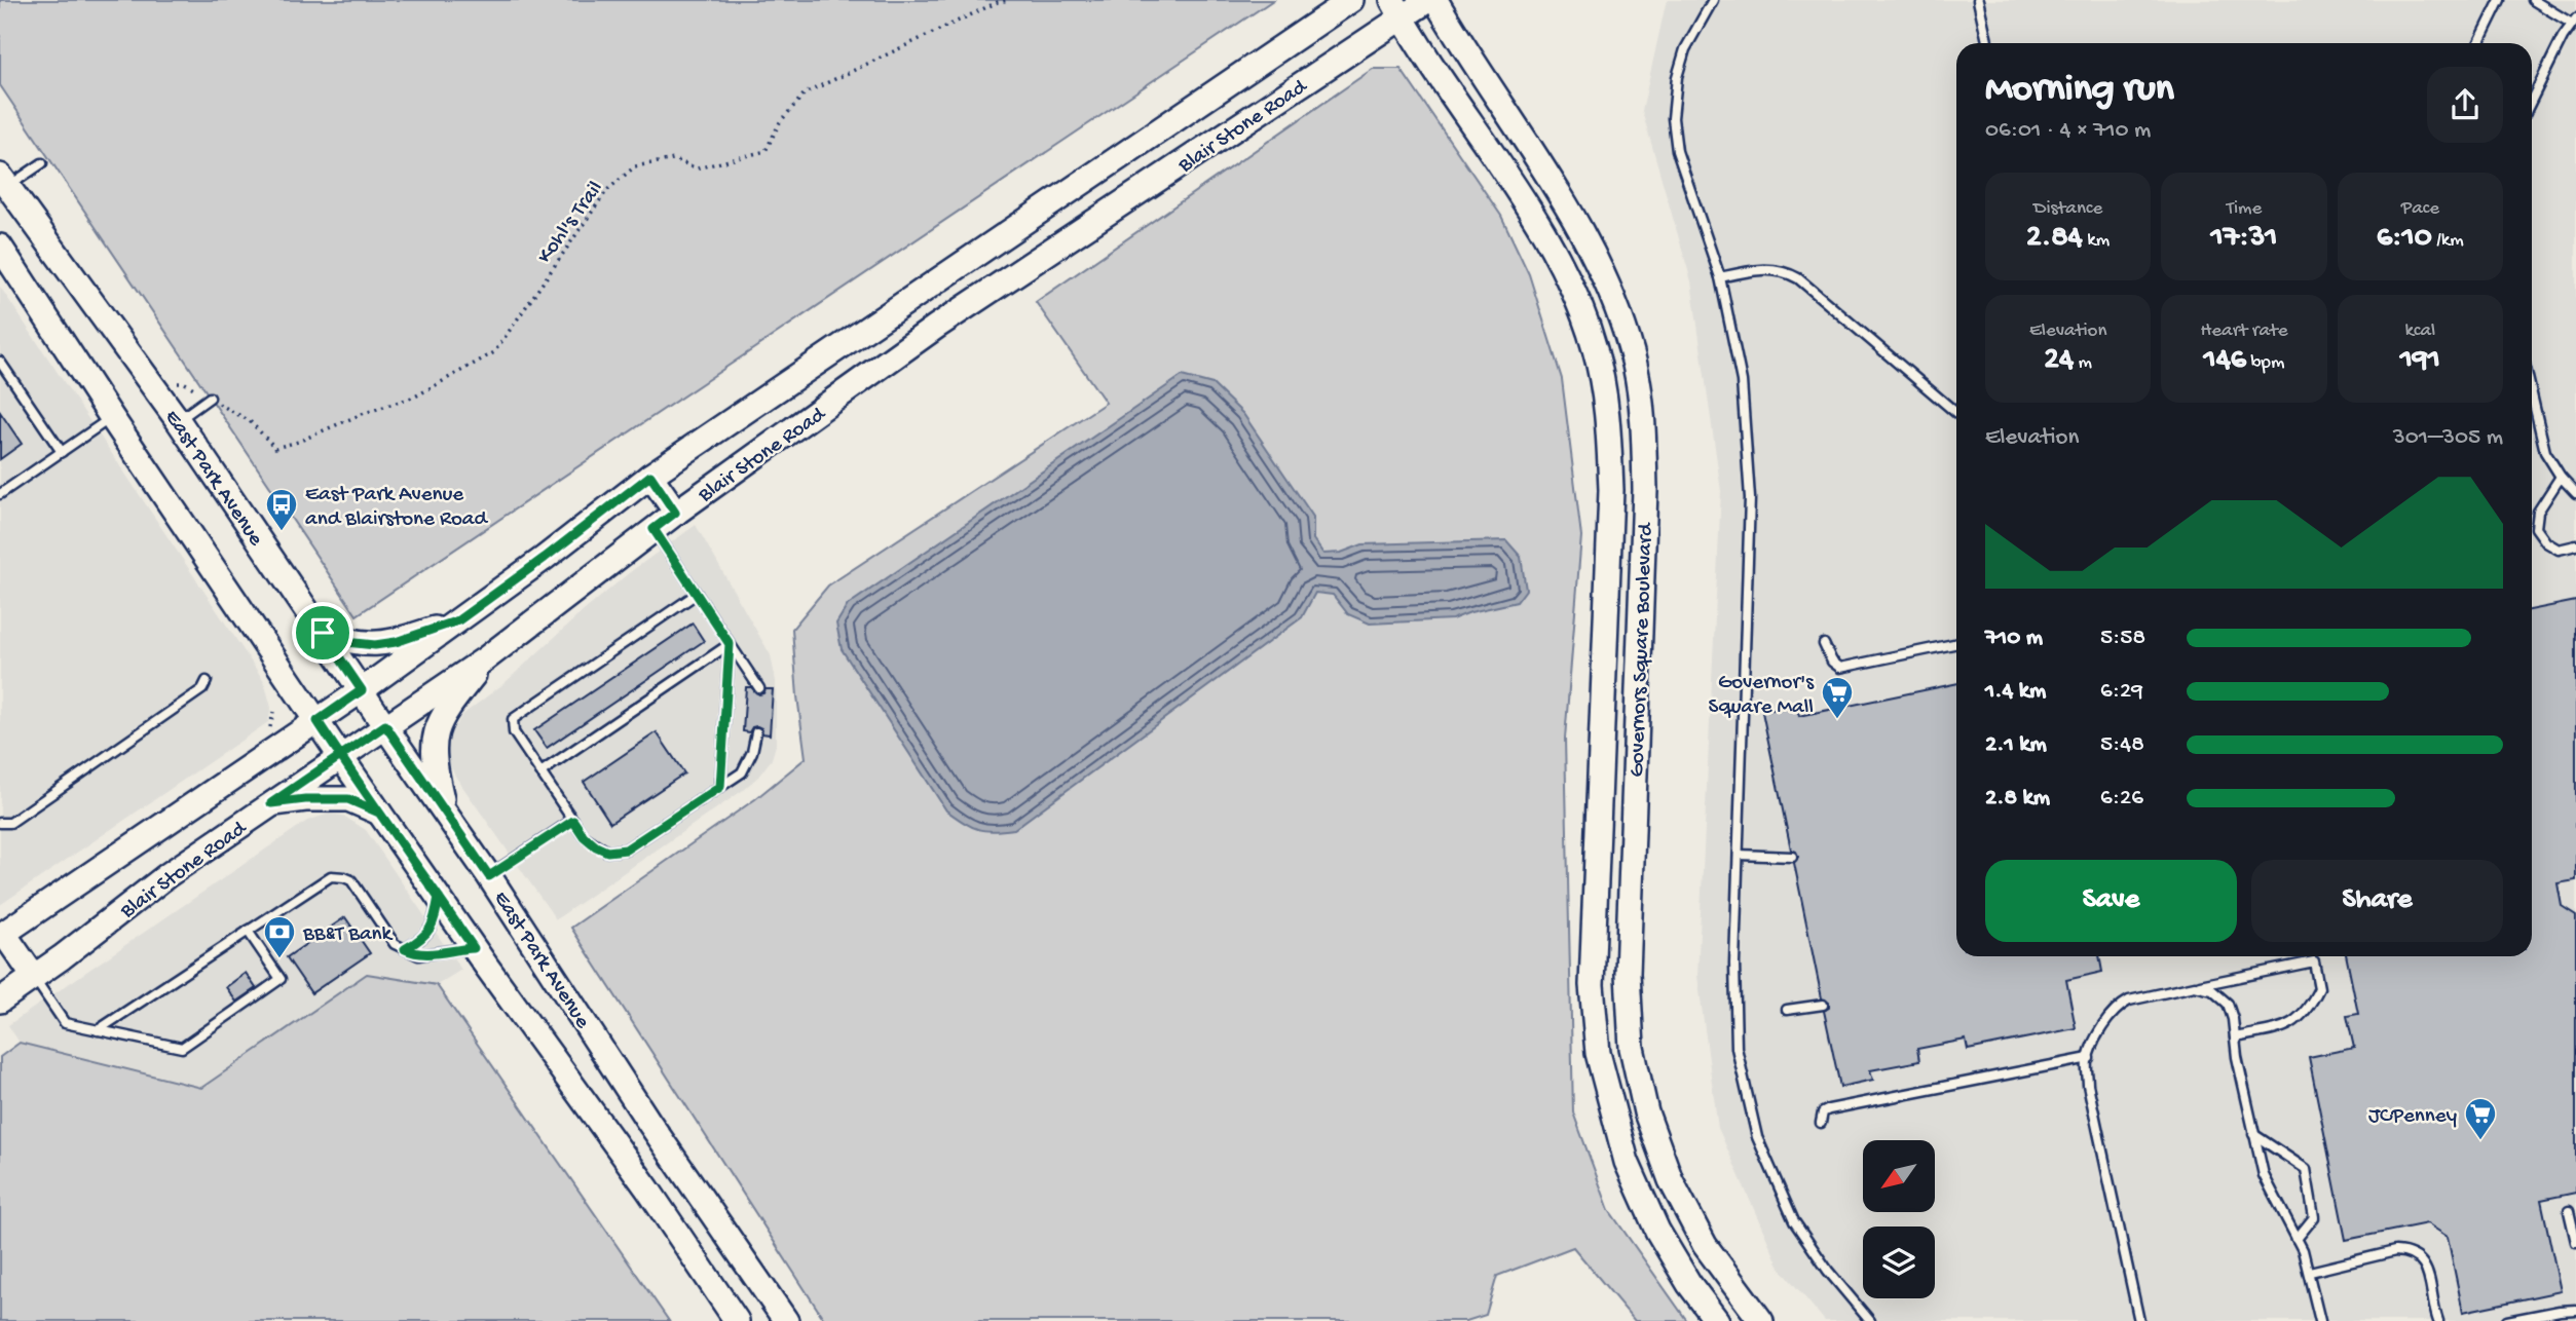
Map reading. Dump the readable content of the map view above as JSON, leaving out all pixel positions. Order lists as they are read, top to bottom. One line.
{"streets":{"main road":["Blair Stone Road","East Park Avenue","Governors Square Boulevard"],"path":["Kohl's Trail"]},"crossings":[["Blair Stone Road","East Park Avenue"],["Blair Stone Road","Governors Square Boulevard"]],"places":{"bus stop":["East Park Avenue and Blairstone Road"],"supermarket":["Governor's Square Mall","JCPenney"],"bank":["BB&T Bank"]},"north":"bottom left","page":{"heading":["Morning run","06:01 · 4 × 710 m"],"stats":[["Distance","2.84 km"],["Time","17:31"],["Pace","6:10 /km"],["Elevation","24 m"],["Heart rate","146 bpm"],["kcal","191"]],"chart":["Elevation","301–305 m"],"list":[{"name":"710 m","note":"5:58"},{"name":"1.4 km","note":"6:29"},{"name":"2.1 km","note":"5:48"},{"name":"2.8 km","note":"6:26"}],"buttons":["Save","Share"]}}
